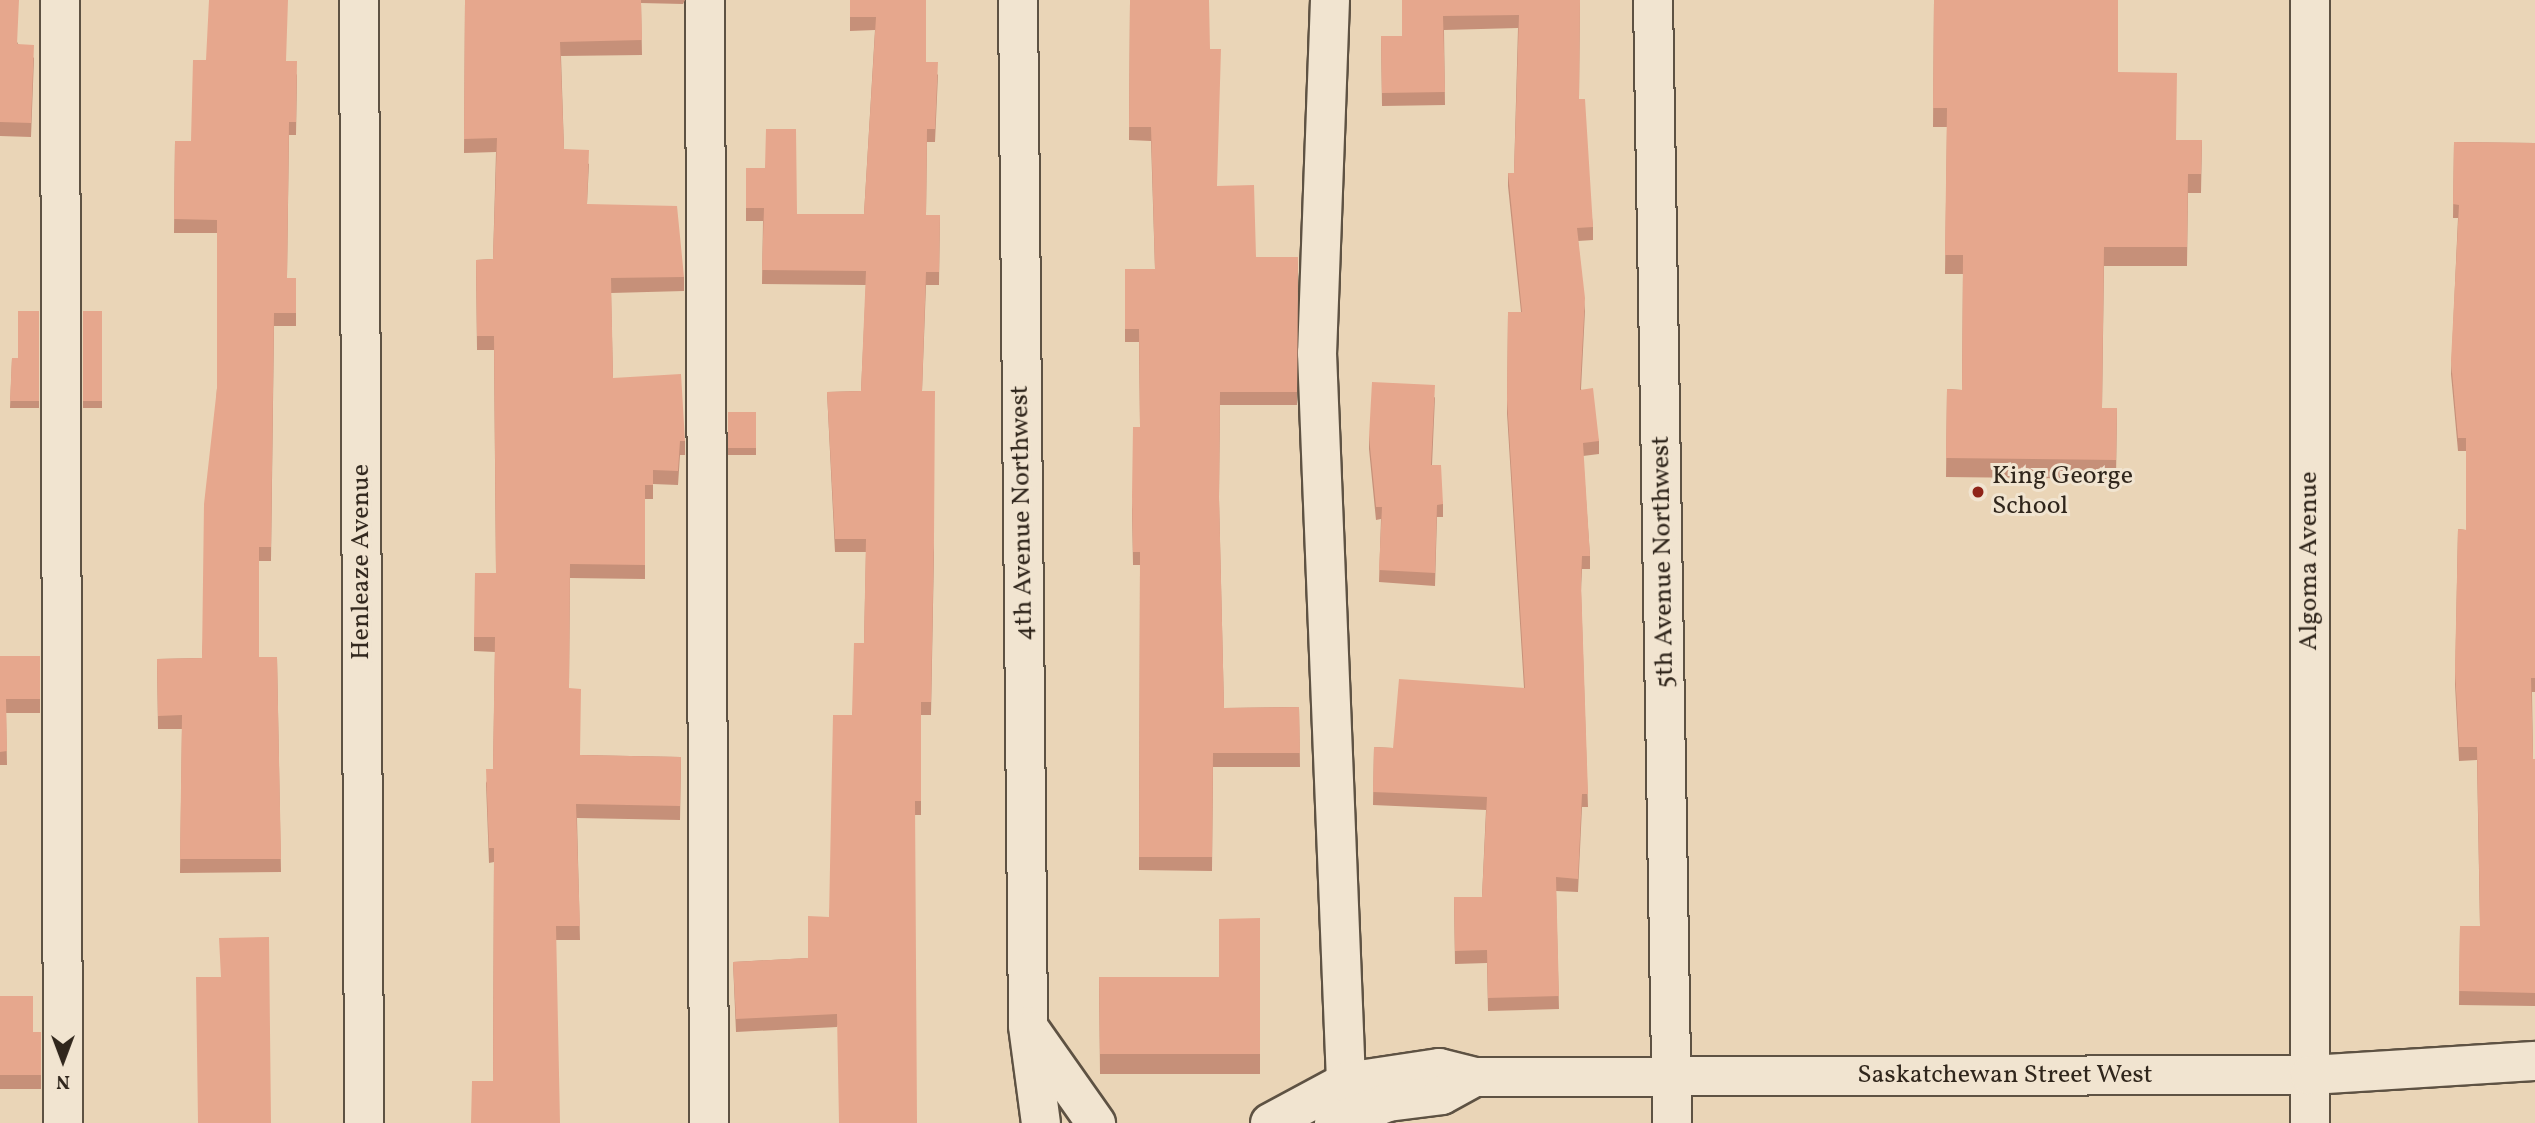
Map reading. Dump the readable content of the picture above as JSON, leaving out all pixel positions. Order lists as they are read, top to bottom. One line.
{"streets":{"street":["4th Avenue Northwest","Algoma Avenue","Henleaze Avenue","5th Avenue Northwest","Saskatchewan Street West"]},"crossings":[["Algoma Avenue","Saskatchewan Street West"],["5th Avenue Northwest","Saskatchewan Street West"]],"places":["King George School"],"north":"bottom"}
